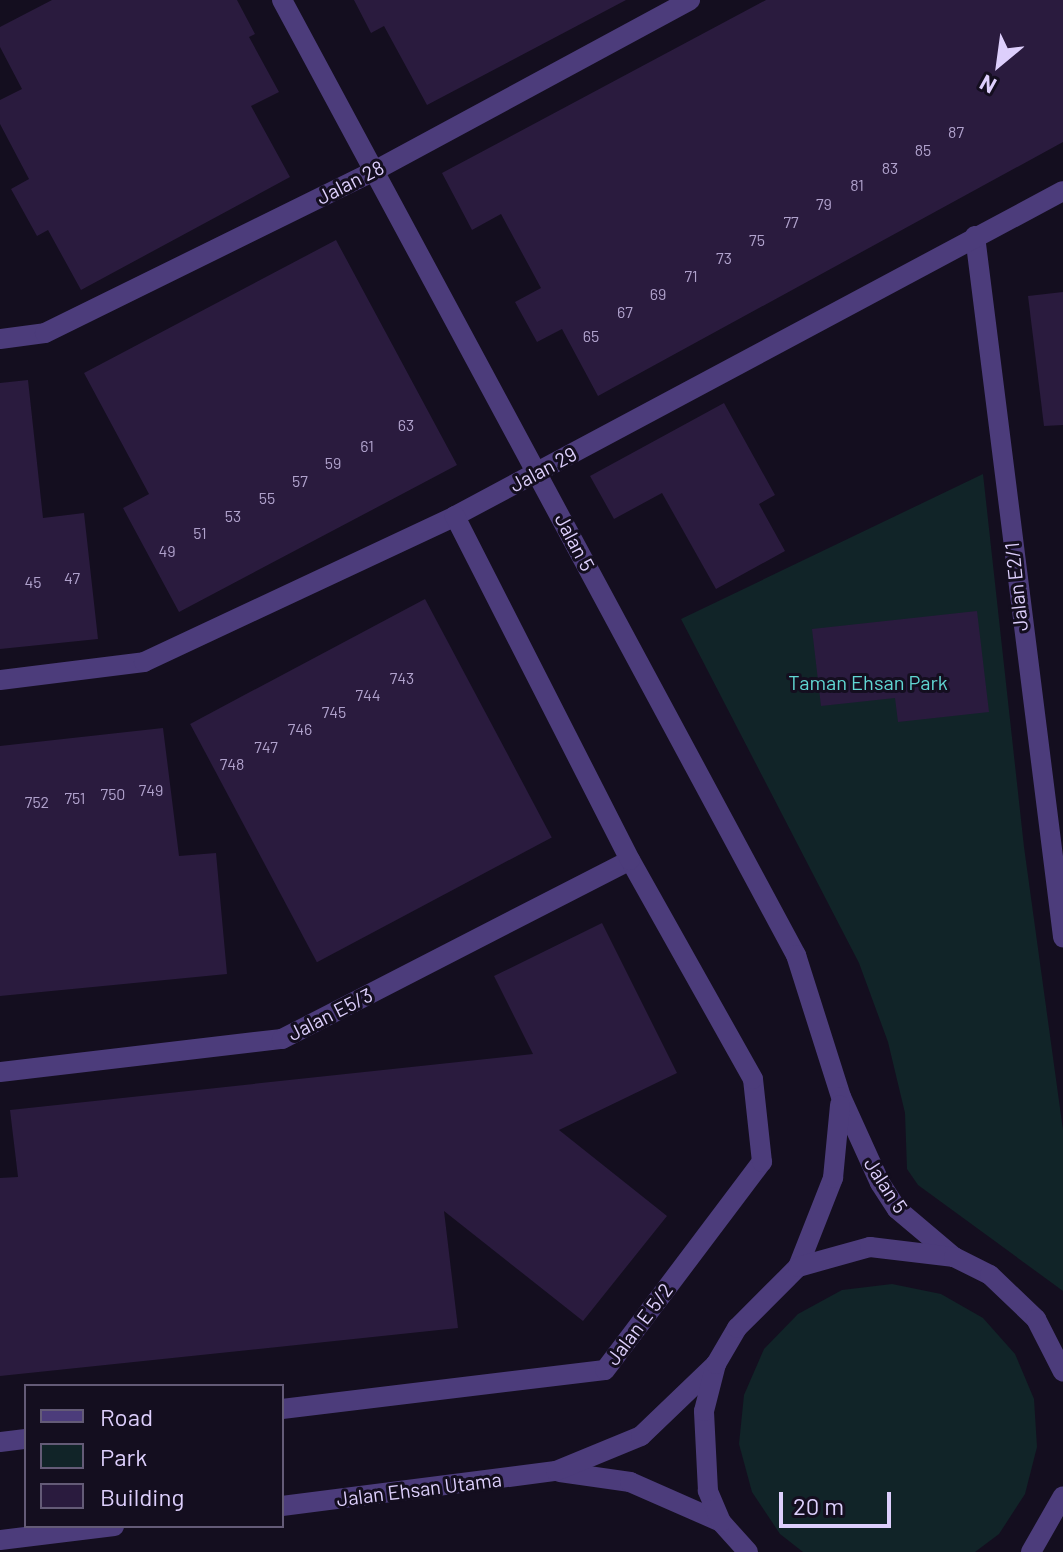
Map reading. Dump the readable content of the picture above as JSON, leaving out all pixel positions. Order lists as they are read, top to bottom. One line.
{"streets":{"street":["Jalan 28","Jalan 29","Jalan 5","Jalan E2/1","Jalan E5/3","Jalan E 5/2","Jalan Ehsan Utama"]},"crossings":[["Jalan 28","Jalan 5"],["Jalan 29","Jalan 5"],["Jalan 29","Jalan E2/1"],["Jalan E5/3","Jalan E 5/2"]],"parks":["Taman Ehsan Park"],"house_numbers":["87","85","83","81","79","77","75","73","71","69","67","65","63","61","59","57","55","53","51","49","47","45","743","744","745","746","747","748","749","750","751","752"],"legend":["Road","Park","Building"],"scale_bar":"20 m","north":"bottom left"}
